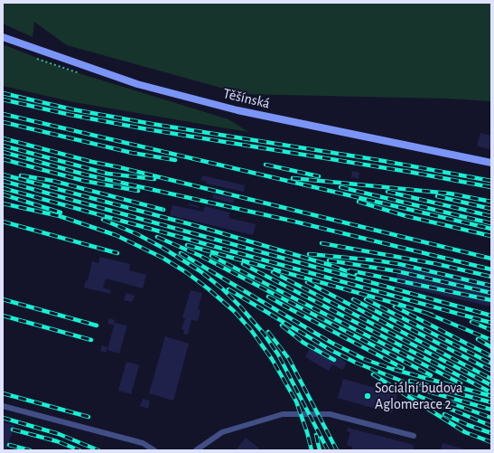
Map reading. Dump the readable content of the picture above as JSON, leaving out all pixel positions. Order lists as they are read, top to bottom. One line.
{"streets":{"main road":["Těšínská"]},"places":["Sociální budova Aglomerace 2"]}
